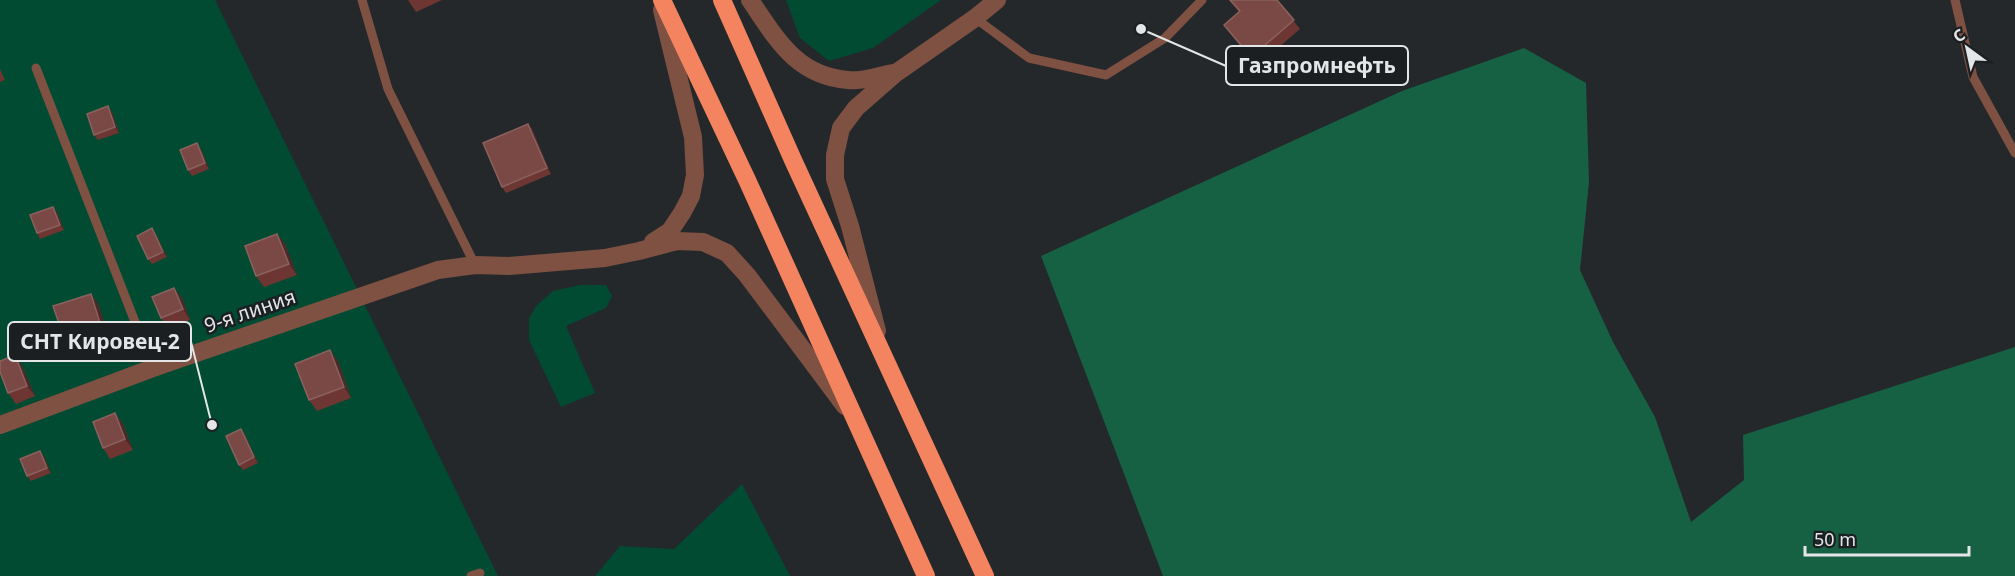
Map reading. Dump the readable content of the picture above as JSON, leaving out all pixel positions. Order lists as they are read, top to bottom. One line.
{"streets":{"street":["9-я линия"]},"places":["Газпромнефть","СНТ Кировец-2"],"scale_bar":"50 m","north":"top left"}
